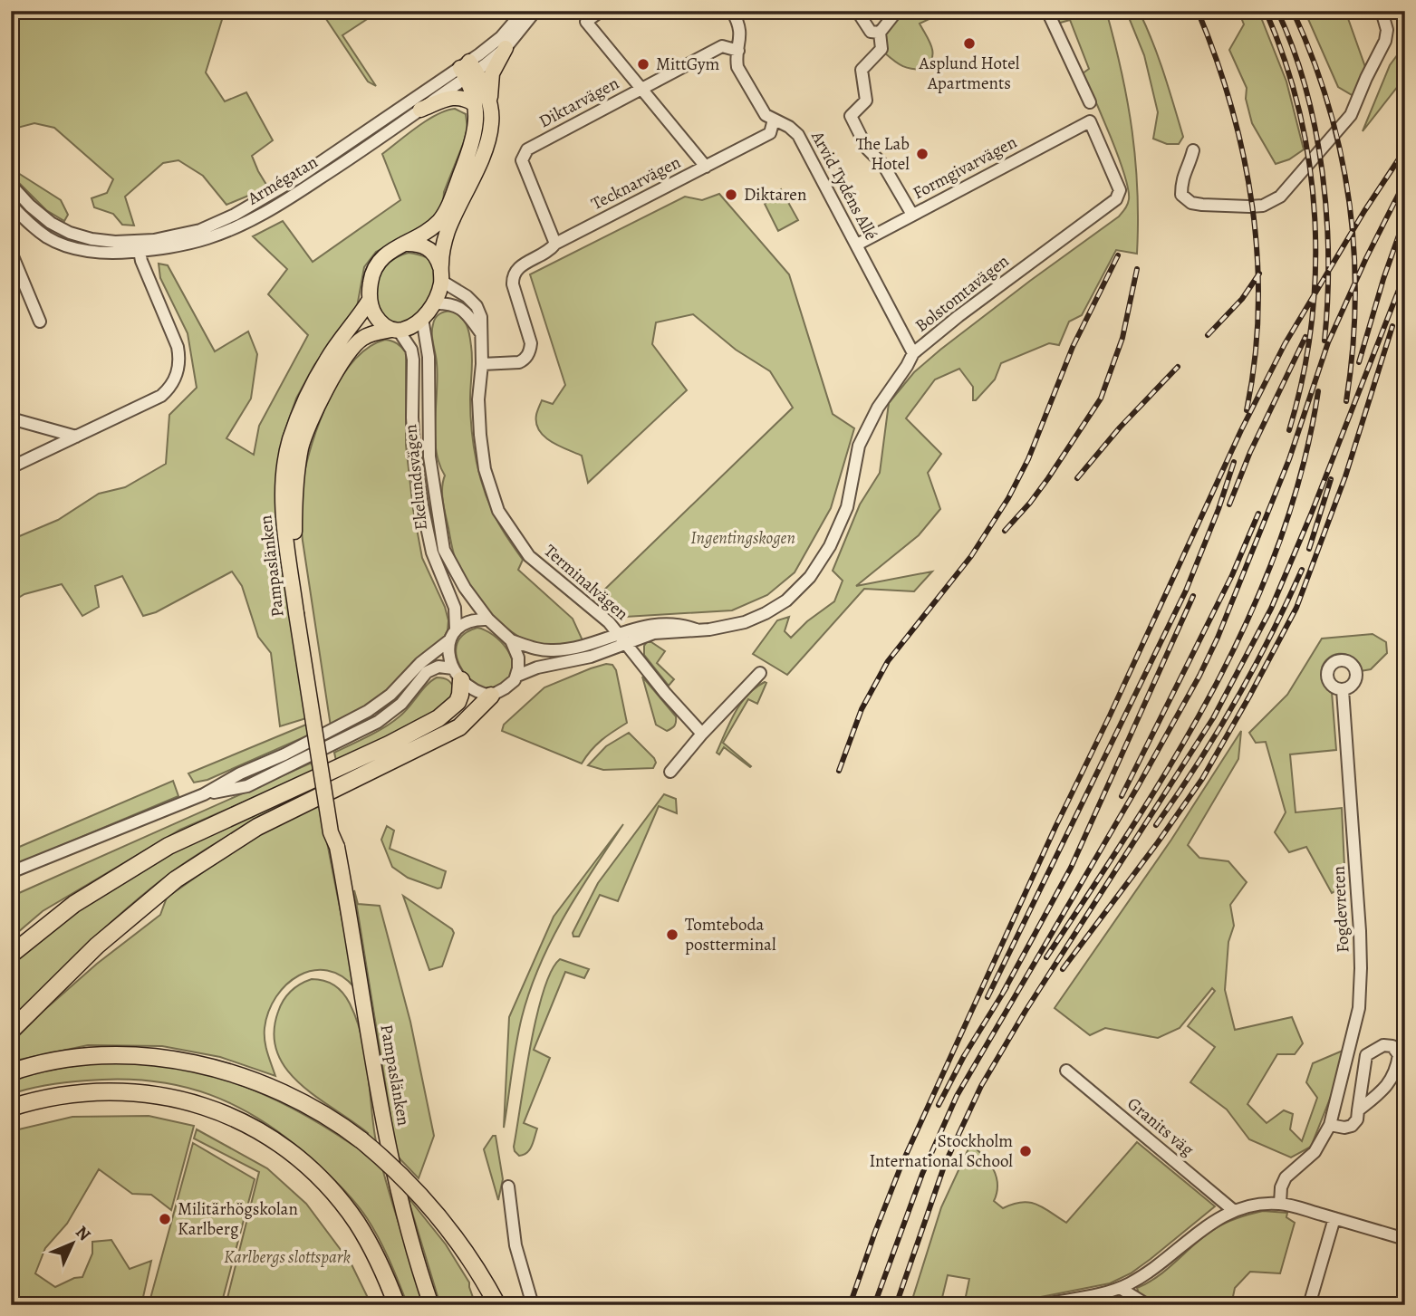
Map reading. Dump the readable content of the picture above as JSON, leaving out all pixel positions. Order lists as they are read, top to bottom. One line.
{"streets":{"main road":["Ekelundsvägen","Pampaslänken"],"street":["Diktarvägen","Formgivarvägen","Armégatan","Tecknarvägen","Arvid Tydéns Allé","Bolstomtavägen","Terminalvägen","Fogdevreten","Granits väg"]},"crossings":[["Diktarvägen","Tecknarvägen"],["Diktarvägen","Arvid Tydéns Allé"],["Formgivarvägen","Arvid Tydéns Allé"],["Formgivarvägen","Bolstomtavägen"],["Tecknarvägen","Arvid Tydéns Allé"],["Tecknarvägen","Terminalvägen"],["Arvid Tydéns Allé","Bolstomtavägen"],["Bolstomtavägen","Ekelundsvägen"],["Bolstomtavägen","Terminalvägen"],["Ekelundsvägen","Pampaslänken"],["Ekelundsvägen","Terminalvägen"],["Pampaslänken","Terminalvägen"]],"parks":["Ingentingskogen","Karlbergs slottspark"],"places":["Asplund Hotel Apartments","MittGym","The Lab Hotel","Diktaren","Tomteboda postterminal","Stockholm International School","Militärhögskolan Karlberg"],"north":"top right"}
